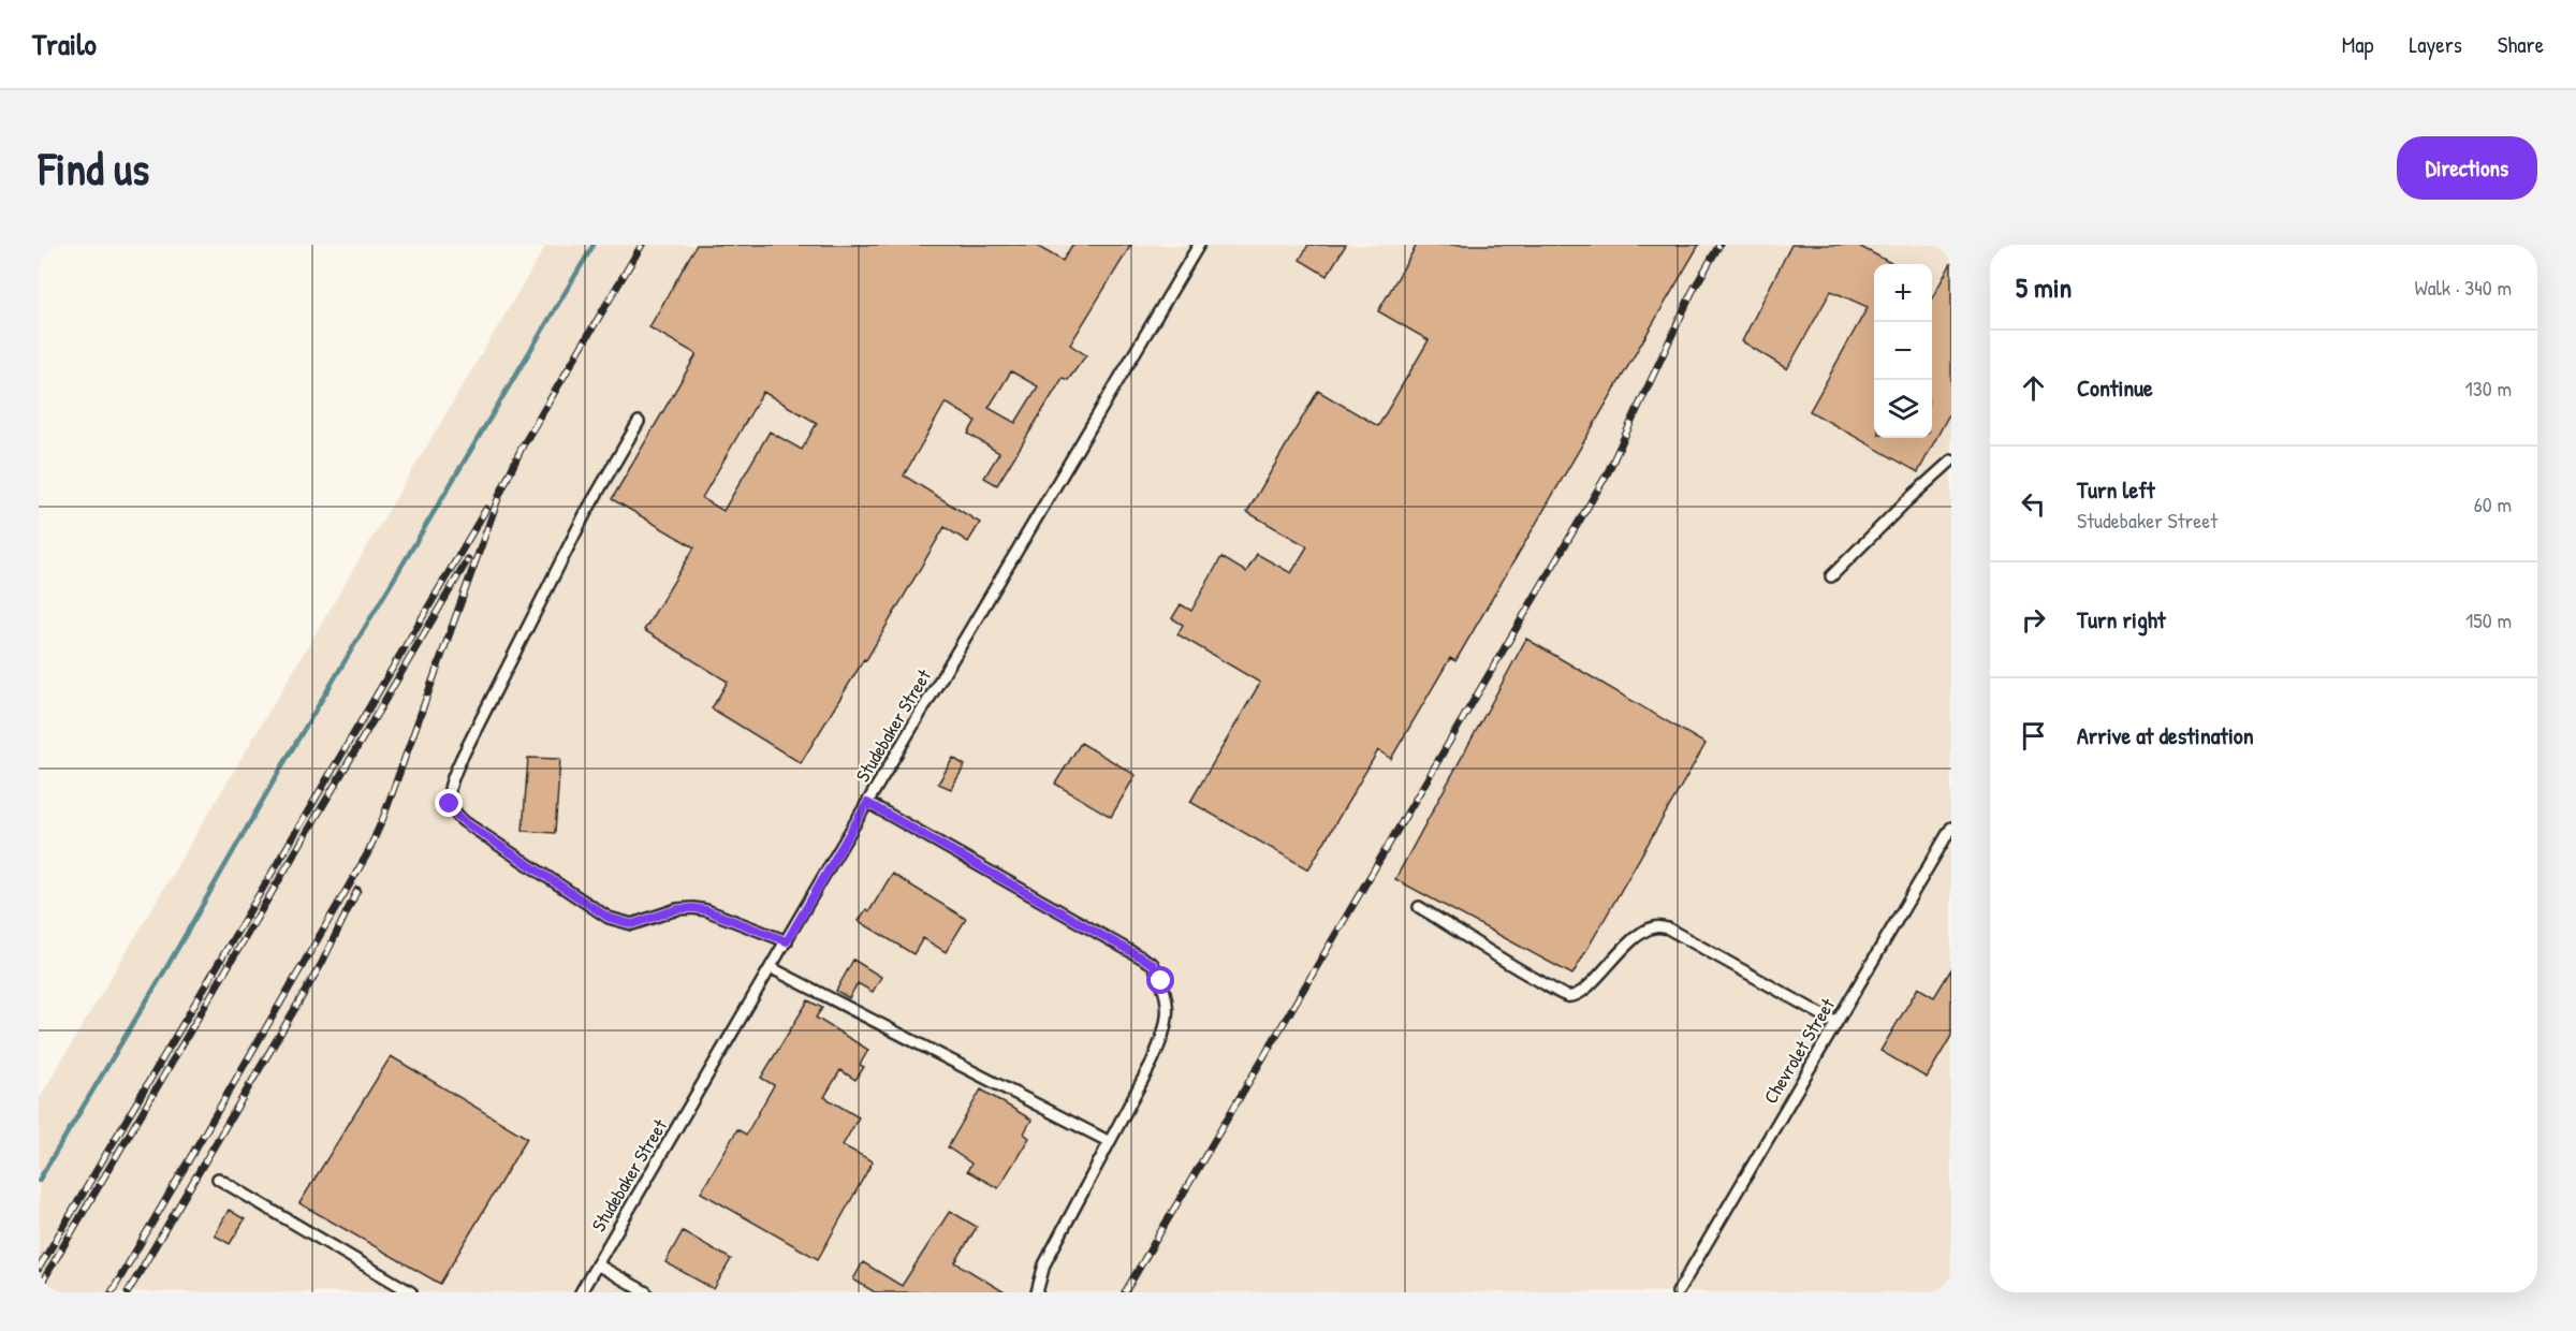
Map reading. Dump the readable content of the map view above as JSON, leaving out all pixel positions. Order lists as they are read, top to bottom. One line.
{"streets":{"lane":["Studebaker Street","Chevrolet Street"]},"page":{"header":"Trailo","nav":["Map","Layers","Share"],"buttons":"Directions","title":"Find us","heading":["5 min","Walk · 340 m"],"map_buttons":["+","−"],"list":[["Continue","130 m"],["Turn left","Studebaker Street","60 m"],["Turn right","150 m"],"Arrive at destination"]}}
